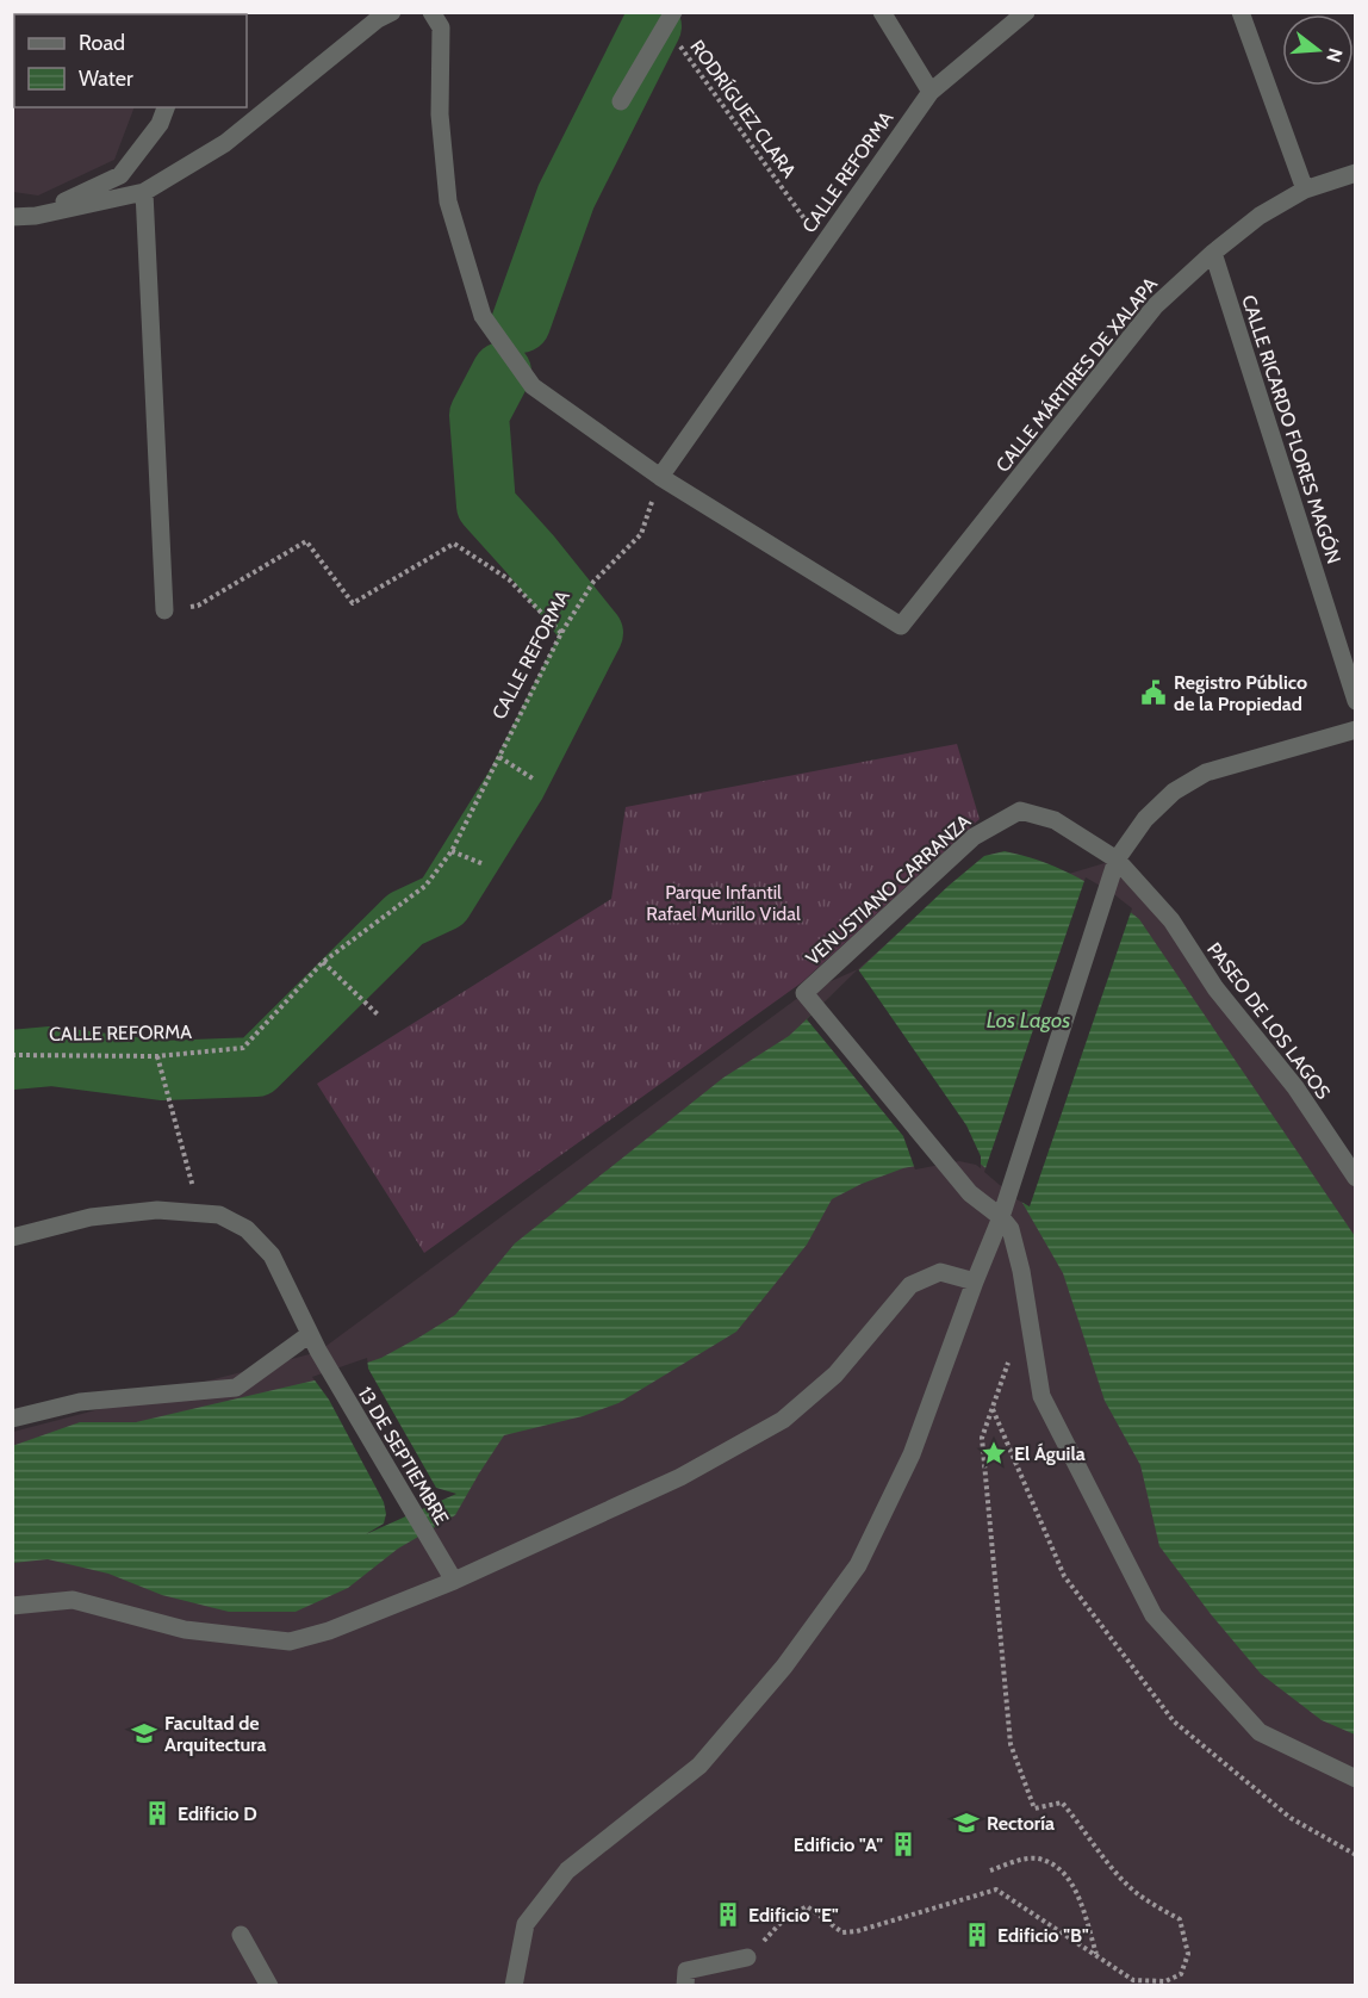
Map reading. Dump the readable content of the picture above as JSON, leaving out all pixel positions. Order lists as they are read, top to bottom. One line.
{"streets":{"street":["CALLE REFORMA","CALLE MÁRTIRES DE XALAPA","CALLE RICARDO FLORES MAGÓN","VENUSTIANO CARRANZA","PASEO DE LOS LAGOS","13 DE SEPTIEMBRE"],"path":["RODRÍGUEZ CLARA"]},"crossings":[["RODRÍGUEZ CLARA","CALLE REFORMA"],["CALLE REFORMA","CALLE MÁRTIRES DE XALAPA"],["CALLE MÁRTIRES DE XALAPA","CALLE RICARDO FLORES MAGÓN"],["VENUSTIANO CARRANZA","PASEO DE LOS LAGOS"]],"water":["Los Lagos"],"parks":["Parque Infantil Rafael Murillo Vidal"],"places":{"public building":["Registro Público de la Propiedad"],"place":["El Águila"],"school or university":["Facultad de Arquitectura","Rectoría"],"building":["Edificio D","Edificio \"A\"","Edificio \"E\"","Edificio \"B\""]},"legend":["Road","Water"],"north":"right"}
